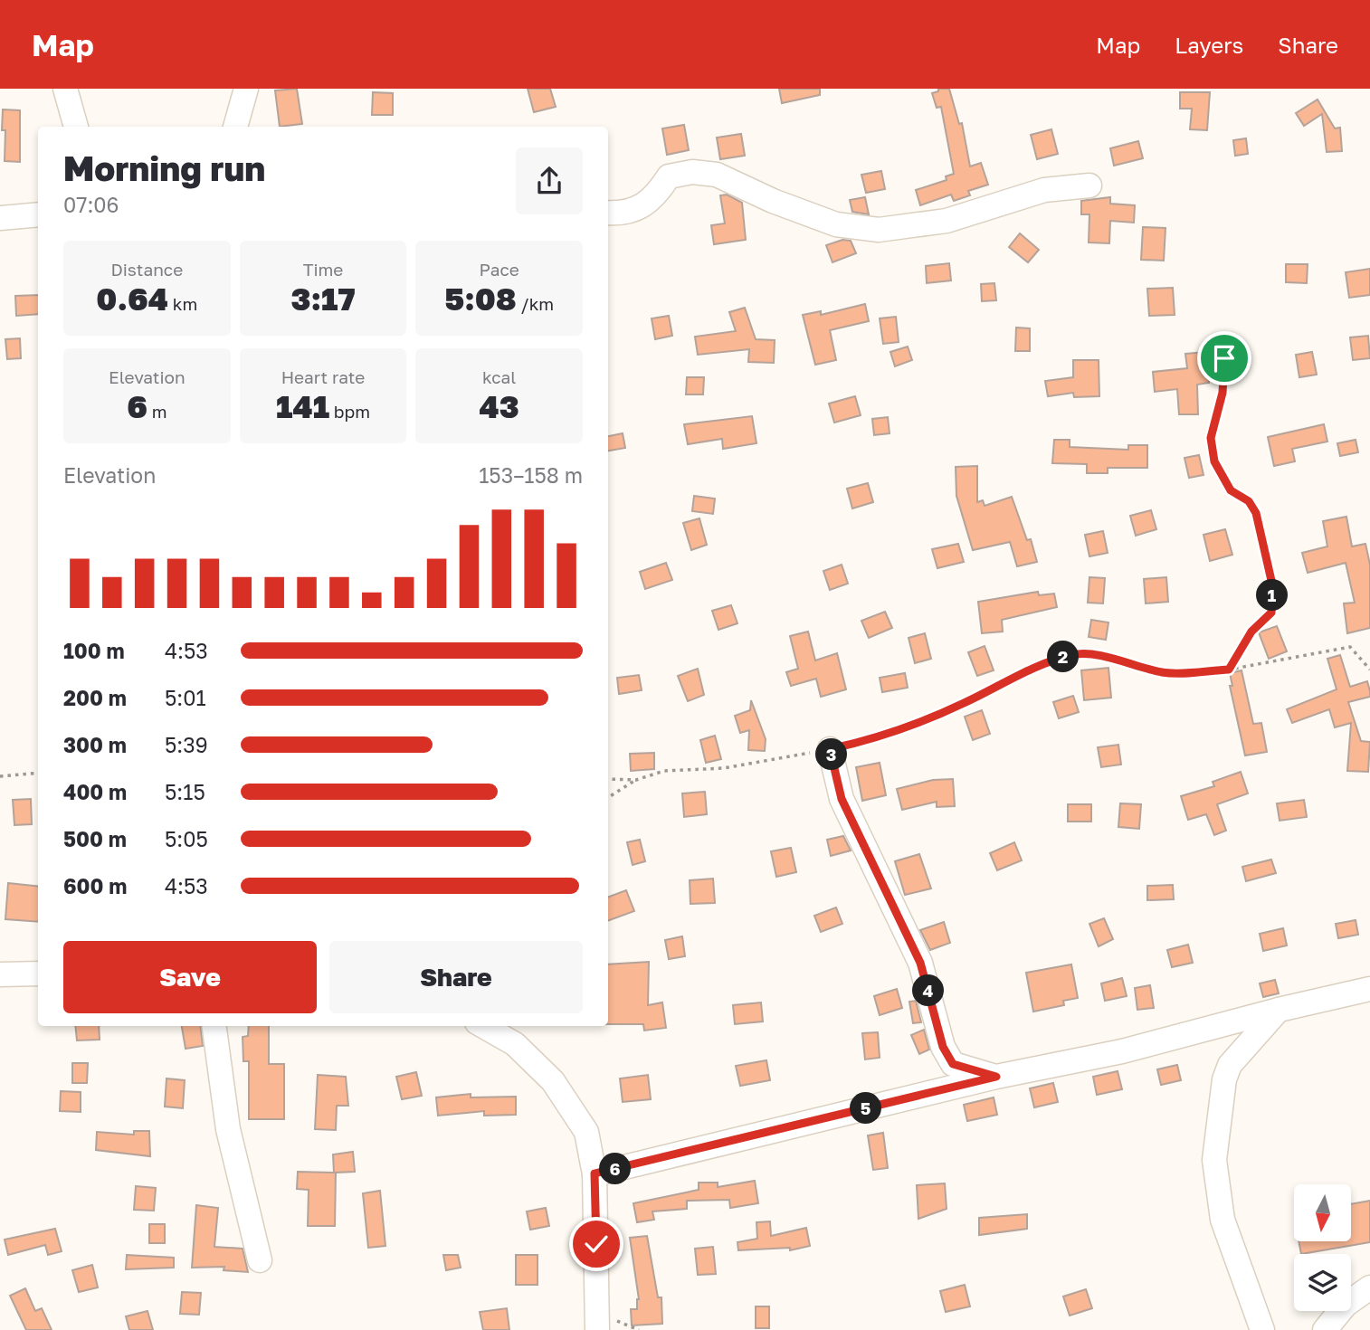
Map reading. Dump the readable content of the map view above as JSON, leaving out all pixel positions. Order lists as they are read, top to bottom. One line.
{"north":"bottom","page":{"header":"Map","nav":["Map","Layers","Share"],"heading":["Morning run","07:06"],"stats":[["Distance","0.64 km"],["Time","3:17"],["Pace","5:08 /km"],["Elevation","6 m"],["Heart rate","141 bpm"],["kcal","43"]],"chart":["Elevation","153–158 m"],"pins":["1","2","3","4","5","6"],"list":[{"name":"100 m","note":"4:53"},{"name":"200 m","note":"5:01"},{"name":"300 m","note":"5:39"},{"name":"400 m","note":"5:15"},{"name":"500 m","note":"5:05"},{"name":"600 m","note":"4:53"}],"buttons":["Save","Share"]}}
